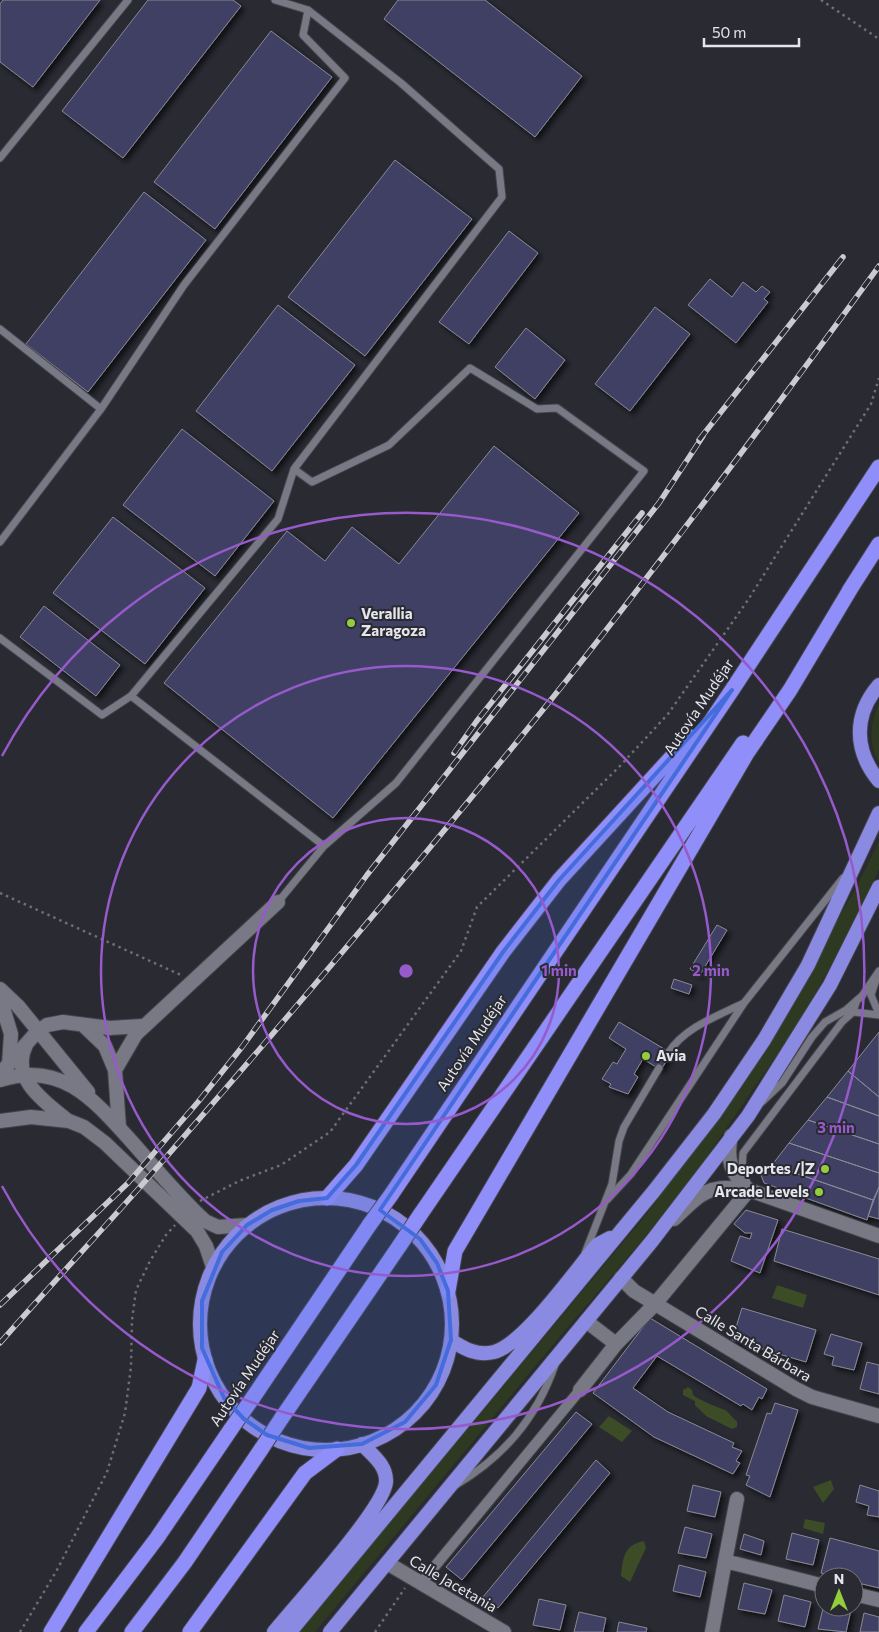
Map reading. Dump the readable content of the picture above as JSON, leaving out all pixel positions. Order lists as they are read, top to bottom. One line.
{"streets":{"highway":["Autovía Mudéjar"],"street":["Calle Santa Bárbara","Calle Jacetania"]},"places":["Verallia Zaragoza","Avia","Deportes /|Z","Arcade Levels"],"scale_bar":"50 m","north":"top","rings":["1 min","2 min","3 min"]}
